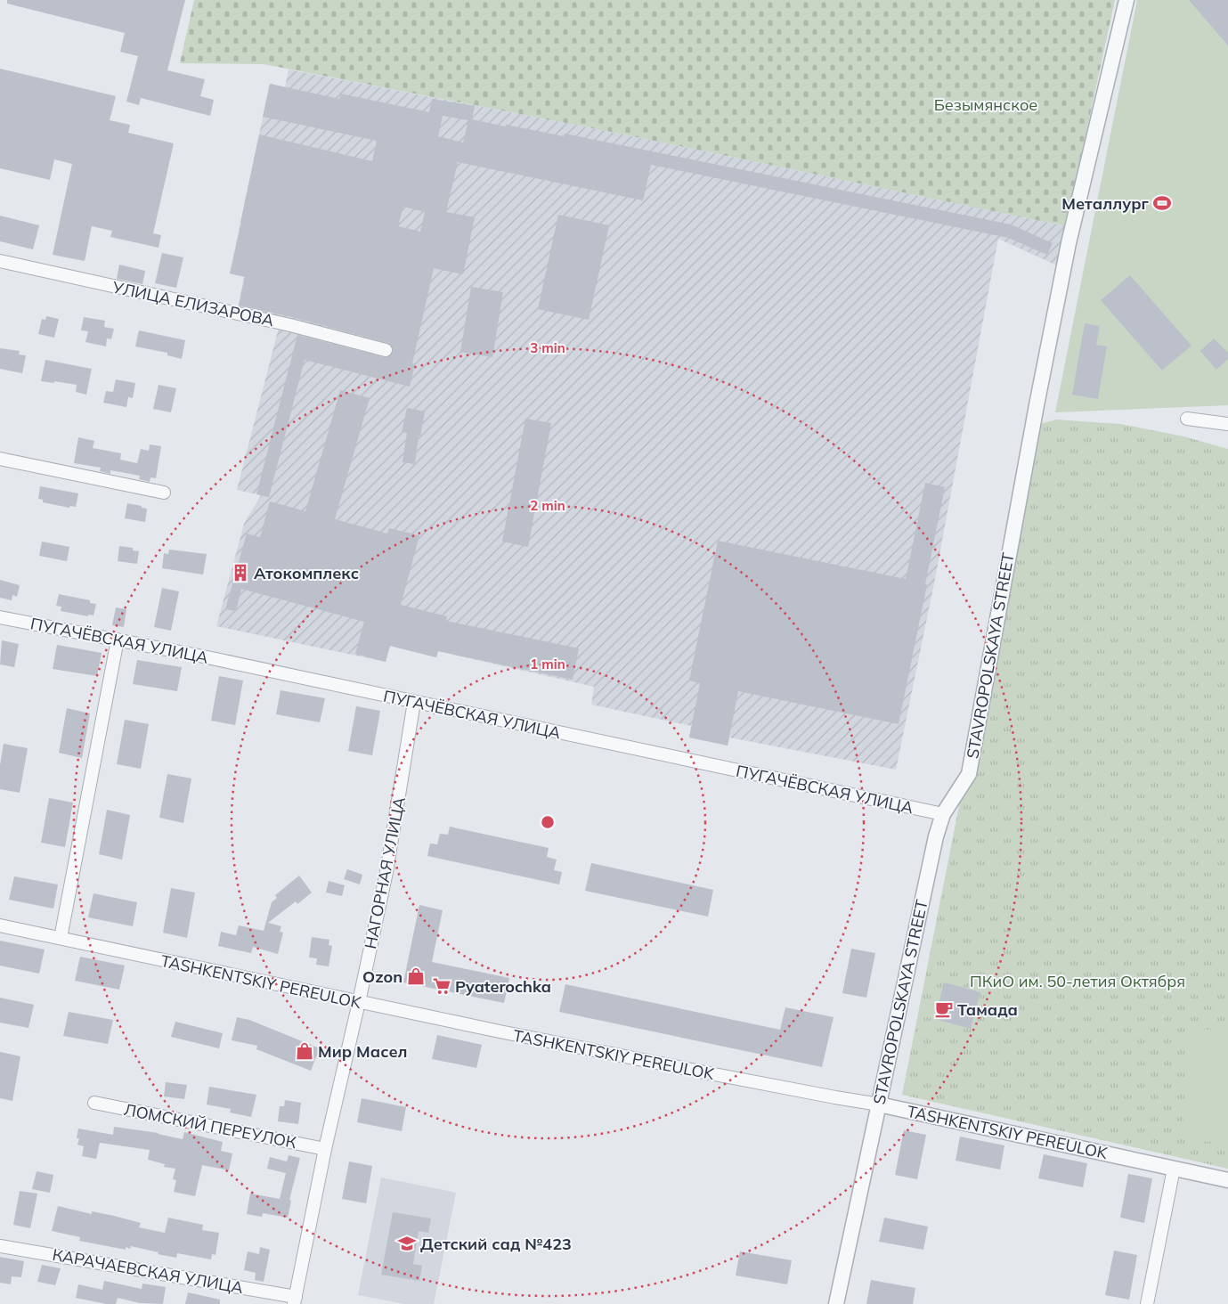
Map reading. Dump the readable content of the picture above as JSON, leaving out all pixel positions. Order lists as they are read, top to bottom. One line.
{"streets":{"street":["УЛИЦА ЕЛИЗАРОВА","ПУГАЧЁВСКАЯ УЛИЦА","STAVROPOLSKAYA STREET","НАГОРНАЯ УЛИЦА","TASHKENTSKIY PEREULOK","ЛОМСКИЙ ПЕРЕУЛОК","КАРАЧАЕВСКАЯ УЛИЦА"]},"crossings":[["ПУГАЧЁВСКАЯ УЛИЦА","STAVROPOLSKAYA STREET"],["ПУГАЧЁВСКАЯ УЛИЦА","НАГОРНАЯ УЛИЦА"],["STAVROPOLSKAYA STREET","TASHKENTSKIY PEREULOK"],["НАГОРНАЯ УЛИЦА","TASHKENTSKIY PEREULOK"],["НАГОРНАЯ УЛИЦА","ЛОМСКИЙ ПЕРЕУЛОК"],["НАГОРНАЯ УЛИЦА","КАРАЧАЕВСКАЯ УЛИЦА"]],"parks":["Безымянское","ПКиО им. 50-летия Октября"],"places":{"sports":["Металлург"],"building":["Атокомплекс"],"shop":["Ozon","Мир Масел"],"supermarket":["Pyaterochka"],"cafe":["Тамада"],"school or university":["Детский сад №423"]},"rings":["3 min","2 min","1 min"]}
